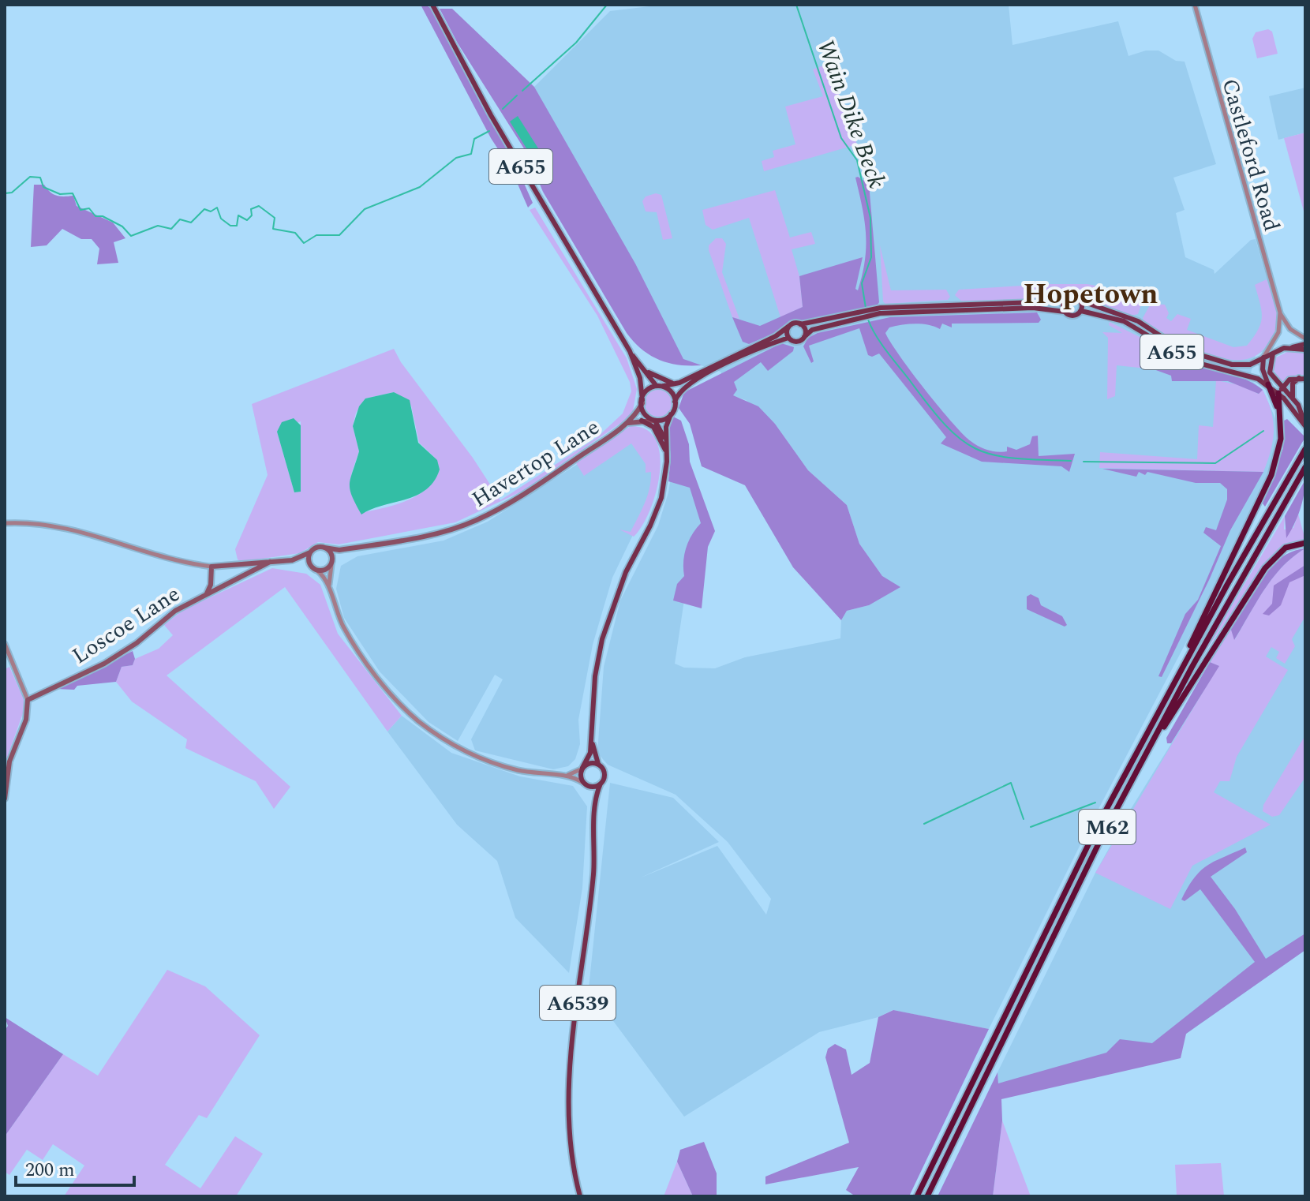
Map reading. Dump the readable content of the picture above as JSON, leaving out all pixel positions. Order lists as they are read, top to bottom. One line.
{"streets":{"highway":["M62"],"main road":["A655","Havertop Lane","Loscoe Lane","A6539"],"street":["Castleford Road"]},"crossings":[["Castleford Road","A655"],["A655","Havertop Lane"],["A655","M62"],["A655","A6539"],["Havertop Lane","A6539"]],"districts":["Hopetown"],"water":["Wain Dike Beck"],"scale_bar":"200 m"}
